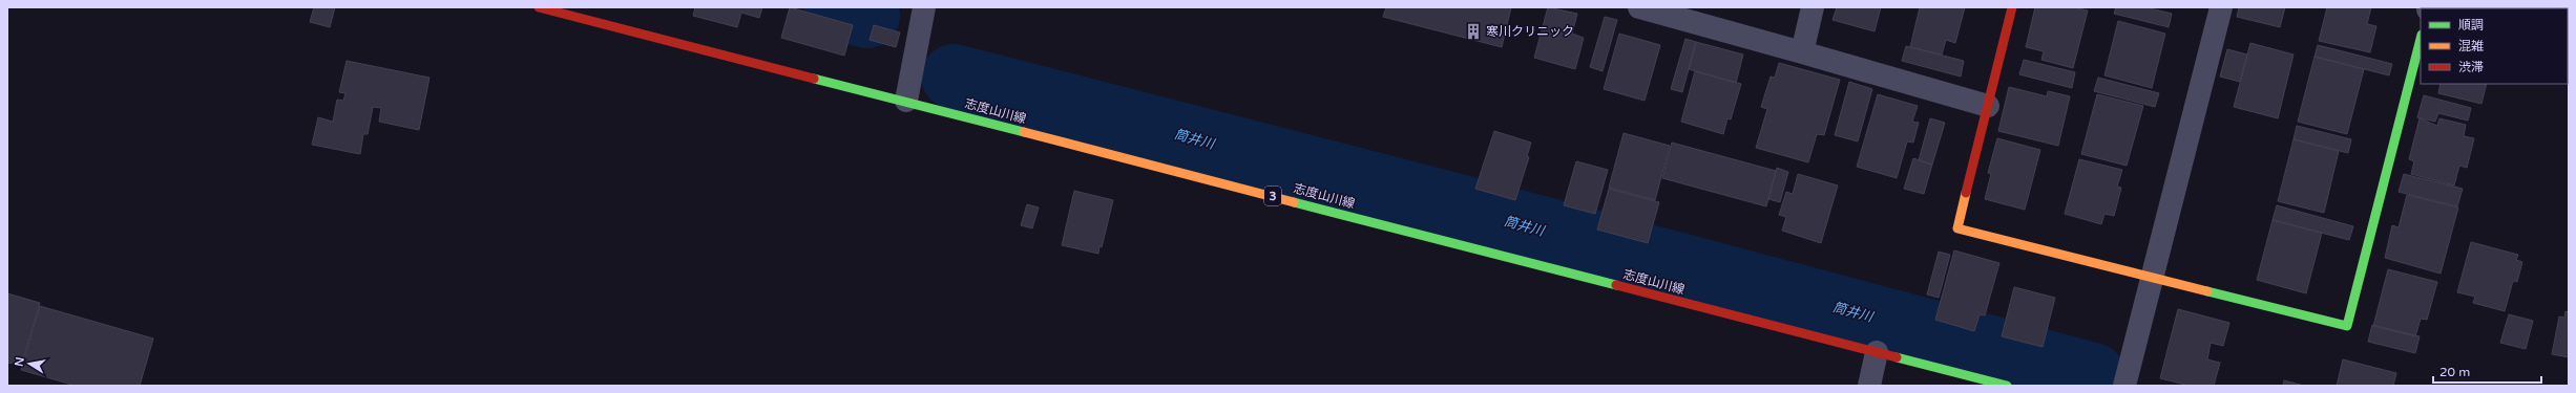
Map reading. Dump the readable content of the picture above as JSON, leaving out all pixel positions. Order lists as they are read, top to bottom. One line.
{"streets":{"main road":["志度山川線","3"]},"water":["筒井川"],"places":{"building":["寒川クリニック"]},"legend":["順調","混雑","渋滞"],"scale_bar":"20 m","north":"left"}
